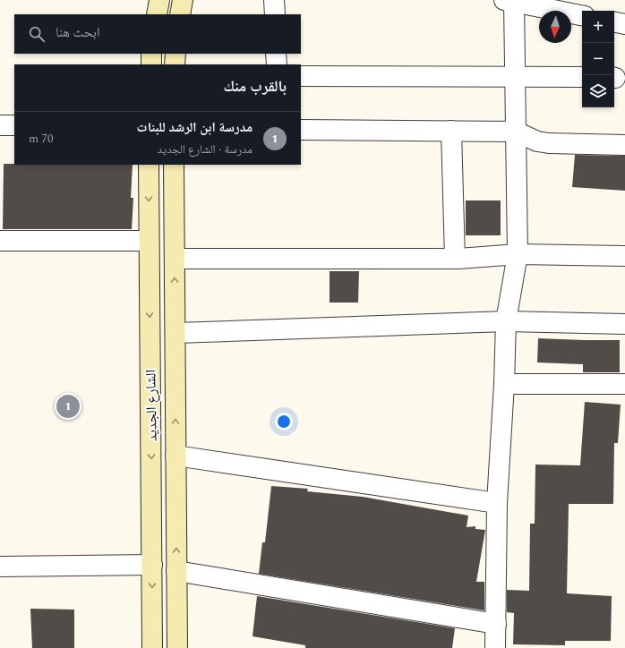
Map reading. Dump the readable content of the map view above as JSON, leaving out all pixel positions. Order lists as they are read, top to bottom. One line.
{"streets":{"street":["الشارع الجديد"]},"north":"bottom","page":{"map_buttons":["+","−"],"search":"ابحث هنا","heading":"بالقرب منك","list":[{"mark":"1","name":"مدرسة ابن الرشد للبنات","note":"مدرسة · الشارع الجديد","value":"70 m"}],"pins":"1"}}
